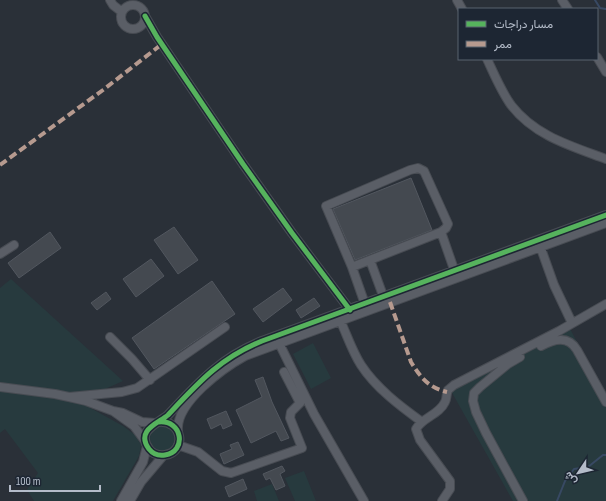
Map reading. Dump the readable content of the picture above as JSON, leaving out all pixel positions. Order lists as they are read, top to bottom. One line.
{"legend":["مسار دراجات","ممر"],"scale_bar":"100 m","north":"bottom left"}
